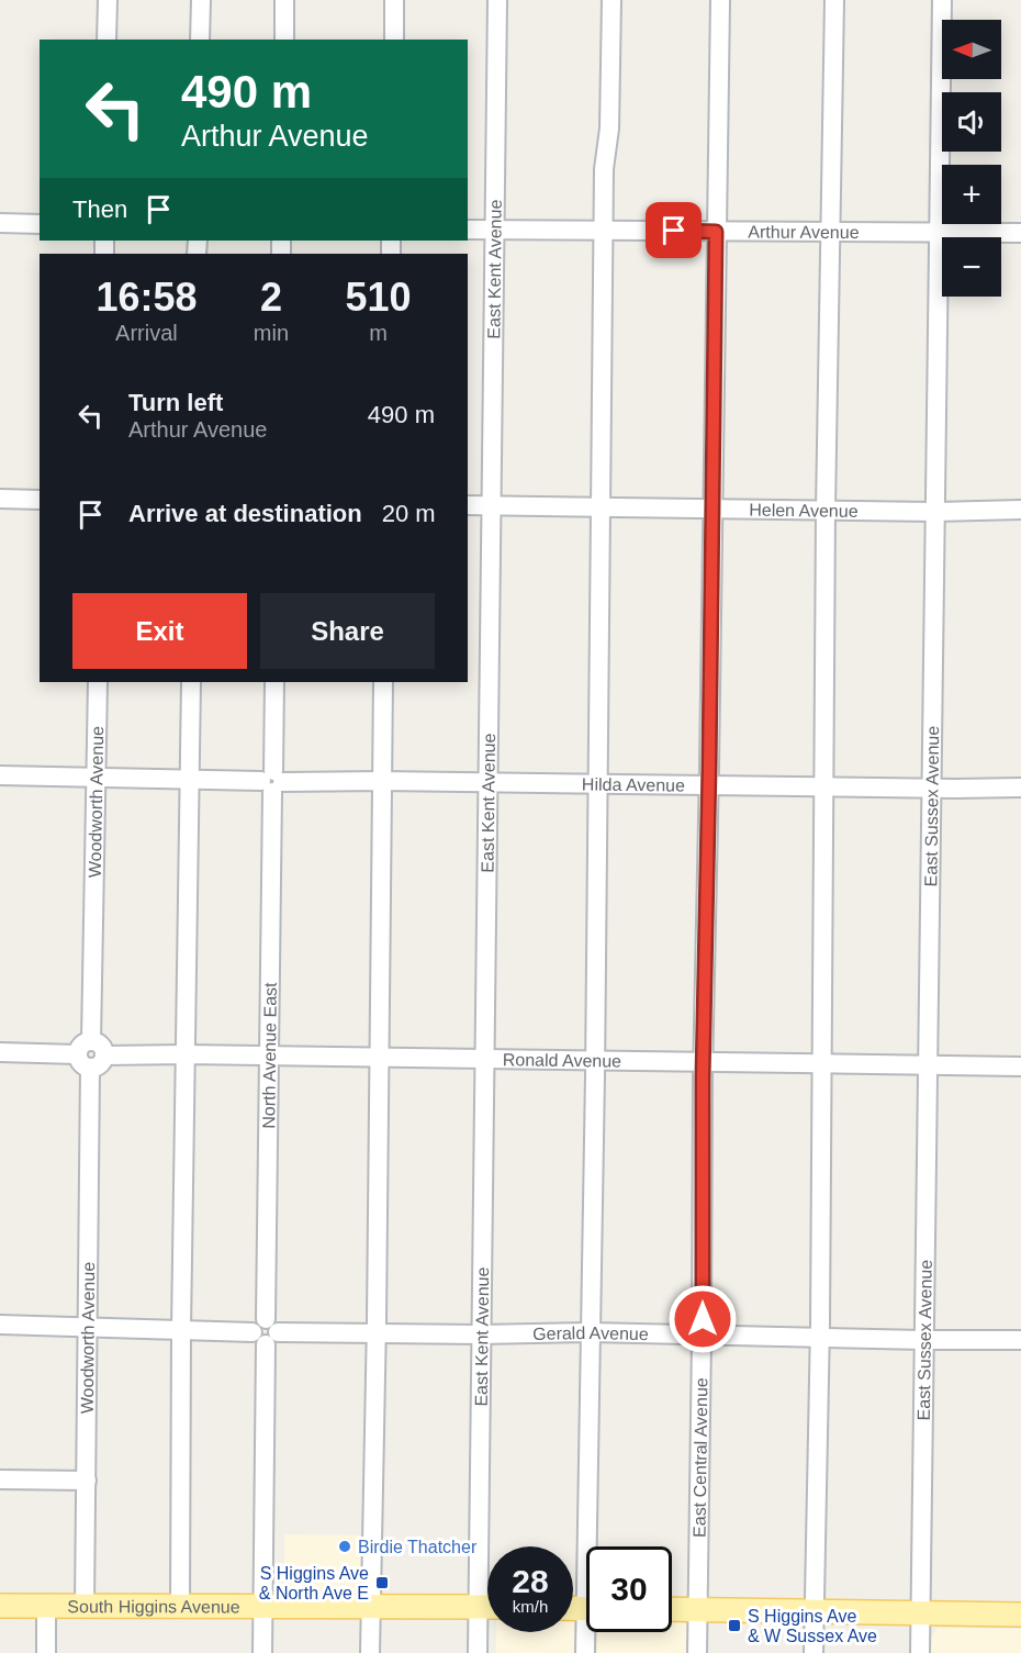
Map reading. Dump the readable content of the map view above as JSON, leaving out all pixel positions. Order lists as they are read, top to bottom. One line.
{"streets":{"main road":["South Higgins Avenue"],"street":["Arthur Avenue","East Kent Avenue","Helen Avenue","Hilda Avenue","Woodworth Avenue","East Sussex Avenue","North Avenue East","Ronald Avenue","Gerald Avenue","East Central Avenue"]},"crossings":[["Arthur Avenue","East Kent Avenue"],["Arthur Avenue","East Sussex Avenue"],["Arthur Avenue","East Central Avenue"],["East Kent Avenue","Helen Avenue"],["East Kent Avenue","Hilda Avenue"],["East Kent Avenue","Ronald Avenue"],["East Kent Avenue","Gerald Avenue"],["East Kent Avenue","South Higgins Avenue"],["Helen Avenue","East Sussex Avenue"],["Helen Avenue","East Central Avenue"],["Hilda Avenue","Woodworth Avenue"],["Hilda Avenue","East Sussex Avenue"],["Hilda Avenue","North Avenue East"],["Hilda Avenue","East Central Avenue"],["Woodworth Avenue","Ronald Avenue"],["Woodworth Avenue","Gerald Avenue"],["Woodworth Avenue","South Higgins Avenue"],["East Sussex Avenue","Ronald Avenue"],["East Sussex Avenue","Gerald Avenue"],["North Avenue East","Ronald Avenue"],["North Avenue East","Gerald Avenue"],["North Avenue East","South Higgins Avenue"],["Ronald Avenue","East Central Avenue"],["Gerald Avenue","East Central Avenue"]],"places":{"other":["Birdie Thatcher"],"transit":["S Higgins Ave & North Ave E","S Higgins Ave & W Sussex Ave"]},"north":"left","page":{"map_buttons":["+","−"],"turn":["490 m","Arthur Avenue"],"then":"Then","eta":["16:58","Arrival","2","min","510","m"],"list":[{"name":"Turn left","note":"Arthur Avenue","value":"490 m"},{"name":"Arrive at destination","value":"20 m"}],"buttons":["Exit","Share"],"speed":"28 km/h","limit":"30"}}
